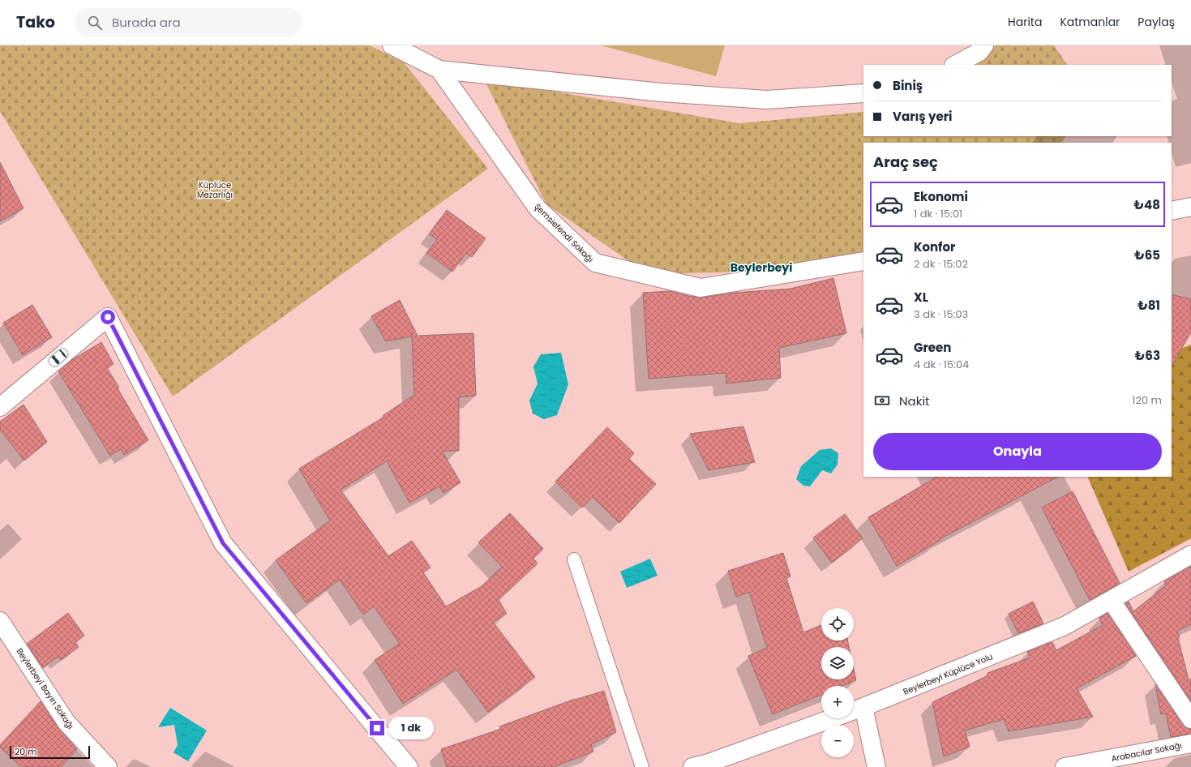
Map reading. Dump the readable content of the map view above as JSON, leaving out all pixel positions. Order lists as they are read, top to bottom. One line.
{"streets":{"street":["Şemsiefendi Sokağı","Beylerbeyi Küplüce Yolu","Beylerbeyi Bayırı Sokağı","Arabacılar Sokağı"]},"districts":["Beylerbeyi"],"parks":["Küplüce Mezarlığı"],"scale_bar":"20 m","page":{"header":"Tako","search":"Burada ara","nav":["Harita","Katmanlar","Paylaş"],"banner":["Biniş","Varış yeri"],"heading":"Araç seç","list":[{"name":"Ekonomi","note":"1 dk · 15:01","value":"₺48"},{"name":"Konfor","note":"2 dk · 15:02","value":"₺65"},{"name":"XL","note":"3 dk · 15:03","value":"₺81"},{"name":"Green","note":"4 dk · 15:04","value":"₺63"}],"pay":["Nakit","120 m"],"buttons":"Onayla","map_buttons":["+","−"],"bubble":"1 dk","scale":"20 m"}}
